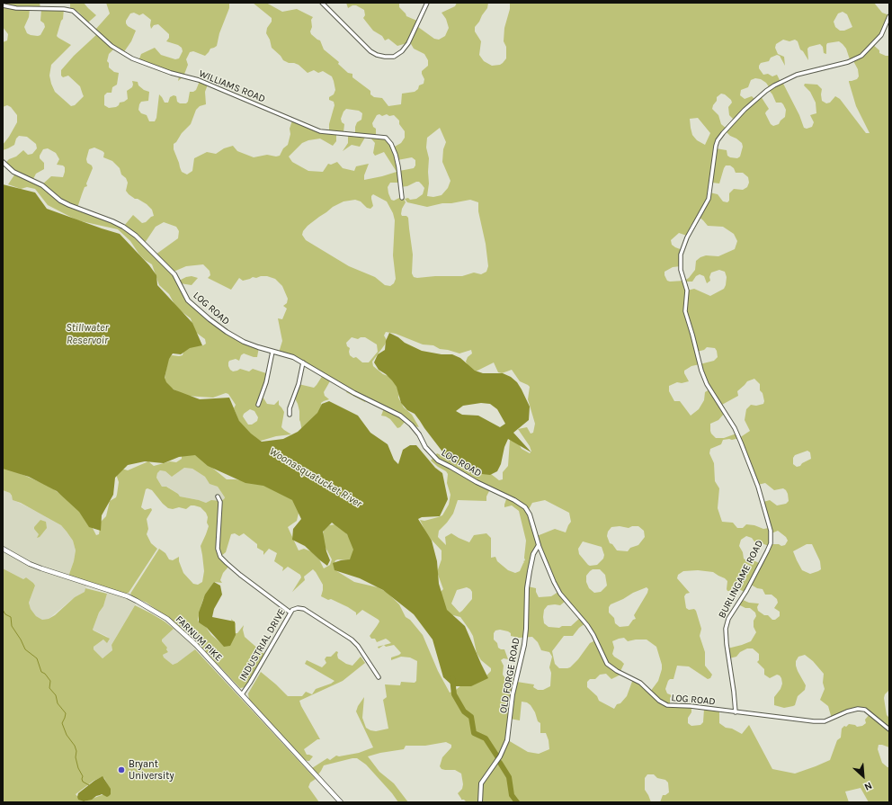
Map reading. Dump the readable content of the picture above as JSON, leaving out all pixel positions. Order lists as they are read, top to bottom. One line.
{"streets":{"main road":["FARNUM PIKE"],"street":["WILLIAMS ROAD","LOG ROAD","BURLINGAME ROAD","INDUSTRIAL DRIVE","OLD FORGE ROAD"]},"crossings":[["LOG ROAD","BURLINGAME ROAD"],["LOG ROAD","OLD FORGE ROAD"],["FARNUM PIKE","INDUSTRIAL DRIVE"]],"water":["Stillwater Reservoir","Woonasquatucket River"],"places":["Bryant University"],"north":"bottom right"}
